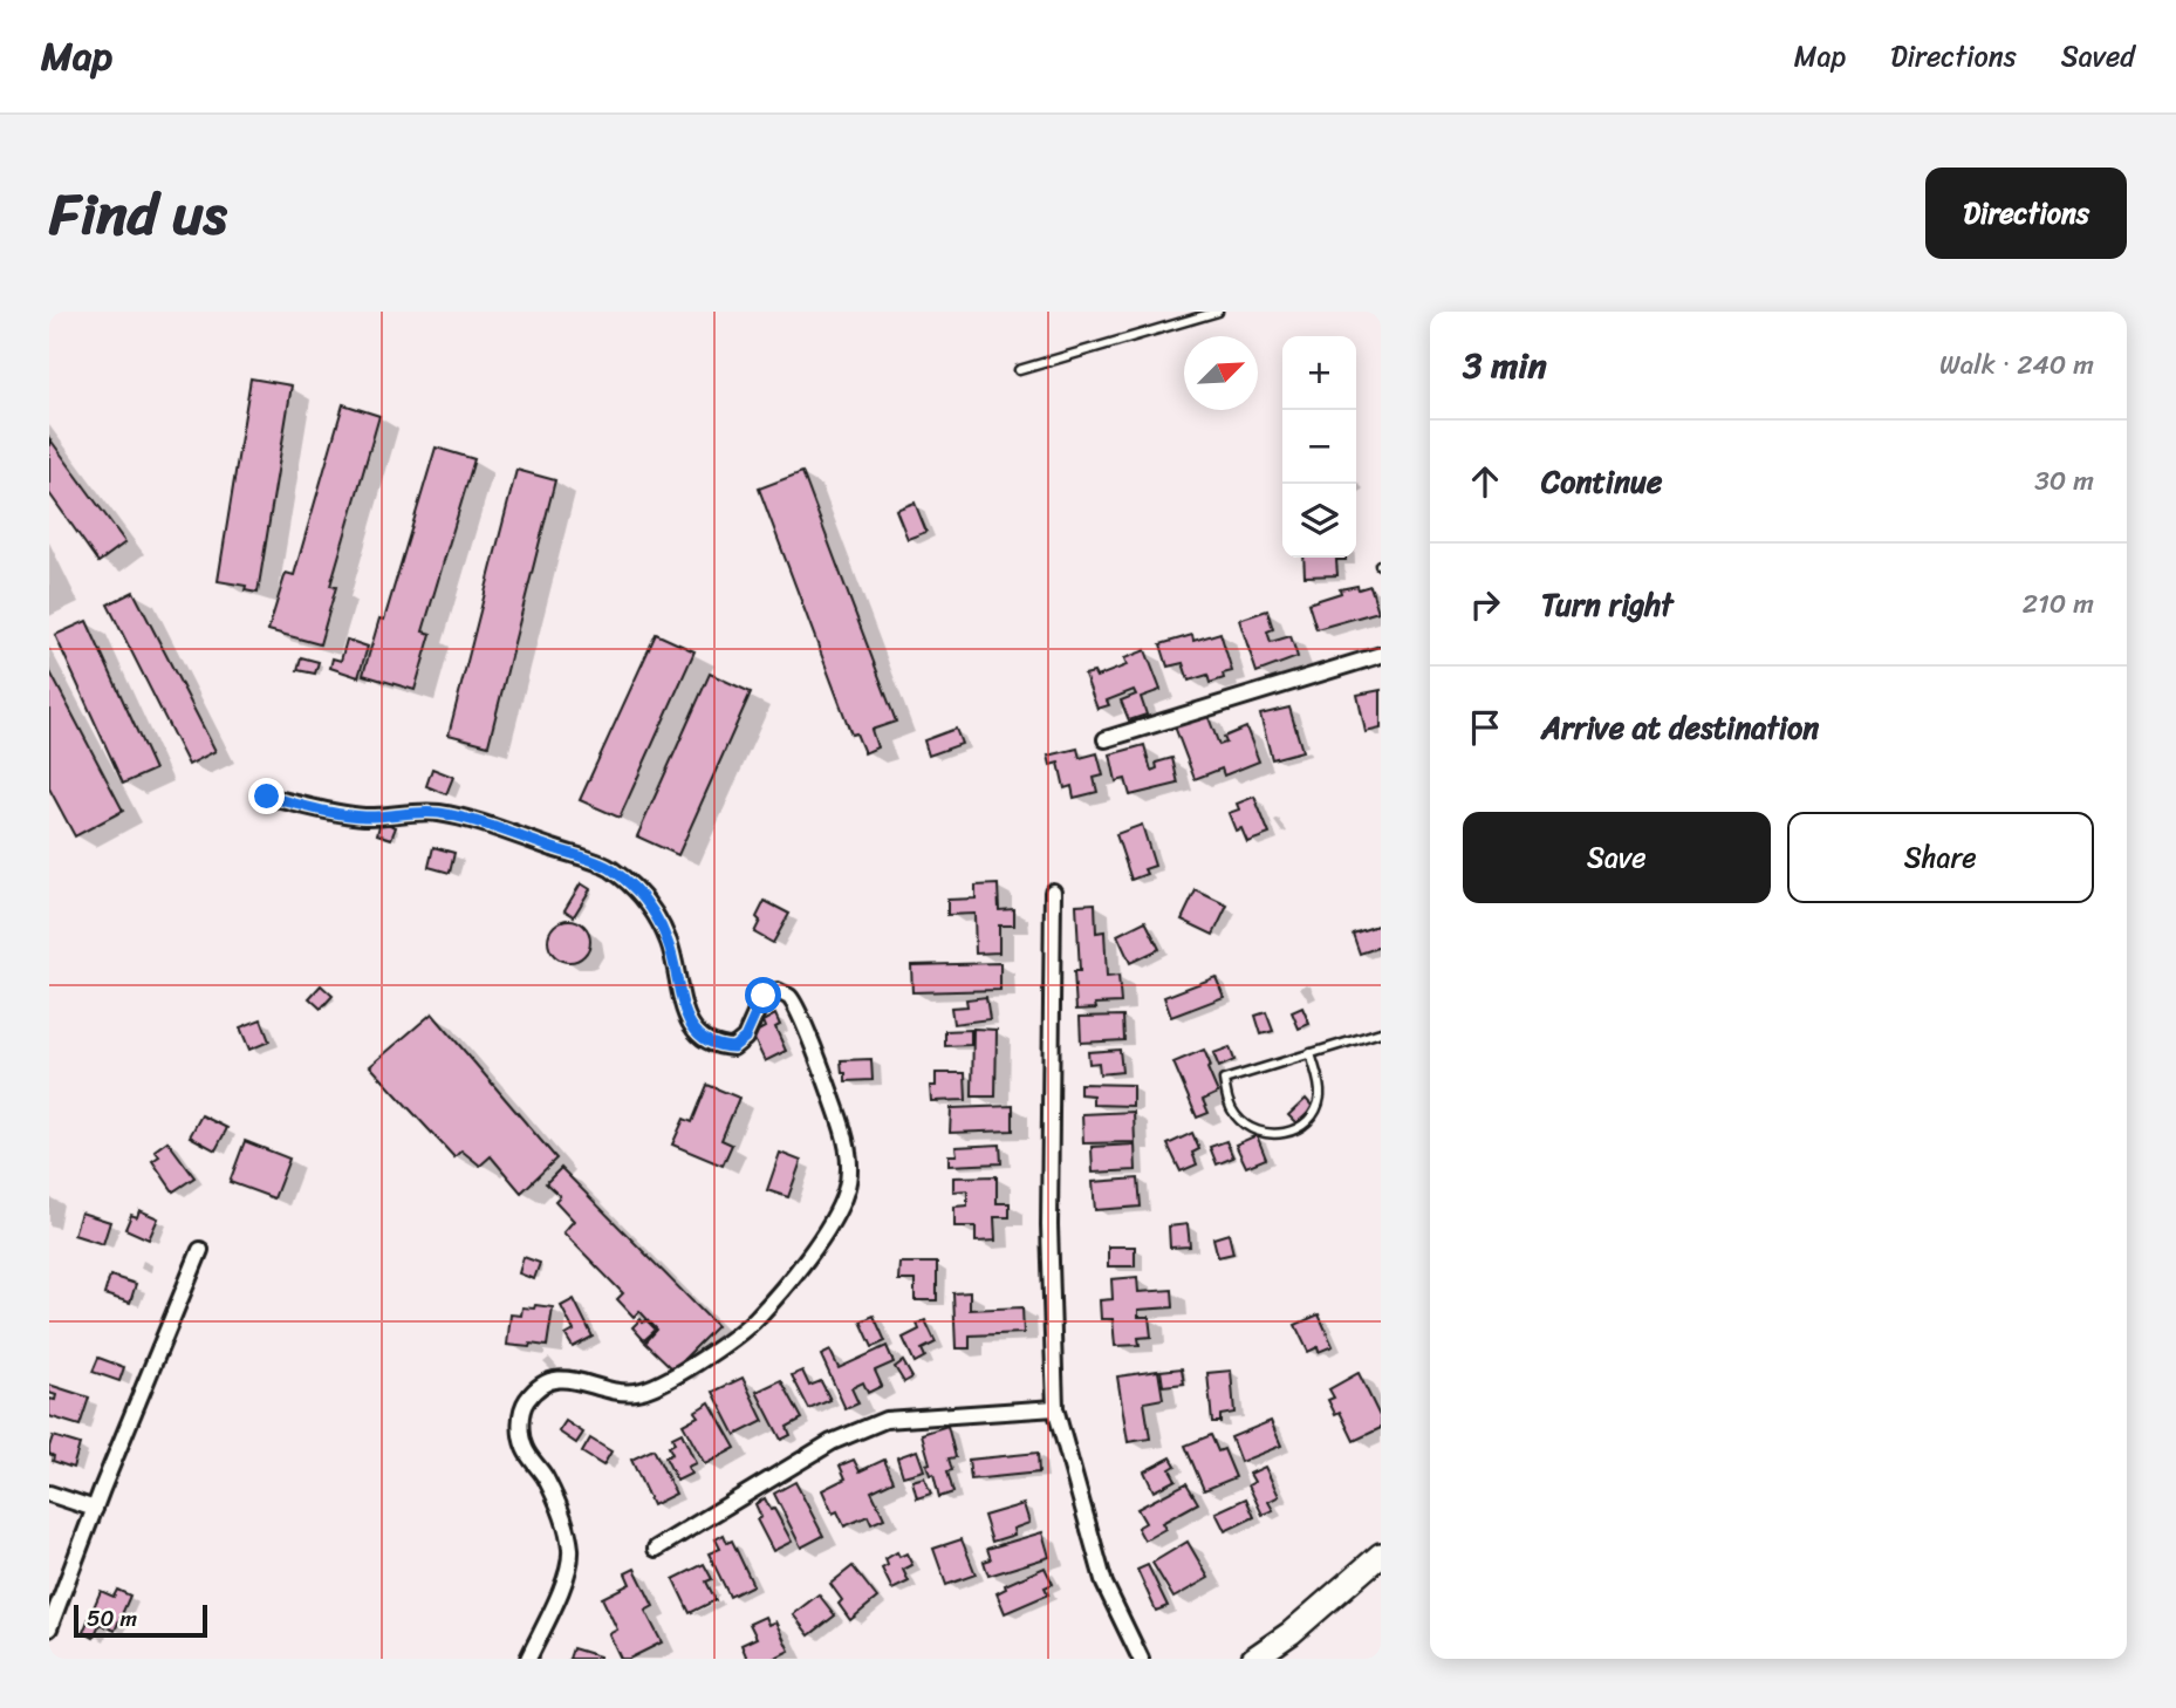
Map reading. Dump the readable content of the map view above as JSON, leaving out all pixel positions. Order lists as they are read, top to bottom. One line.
{"scale_bar":"50 m","north":"top right","page":{"header":"Map","nav":["Map","Directions","Saved"],"title":"Find us","buttons":["Directions",["Save","Share"]],"heading":["3 min","Walk · 240 m"],"map_buttons":["+","−"],"list":[["Continue","30 m"],["Turn right","210 m"],"Arrive at destination"],"scale":"50 m"}}
